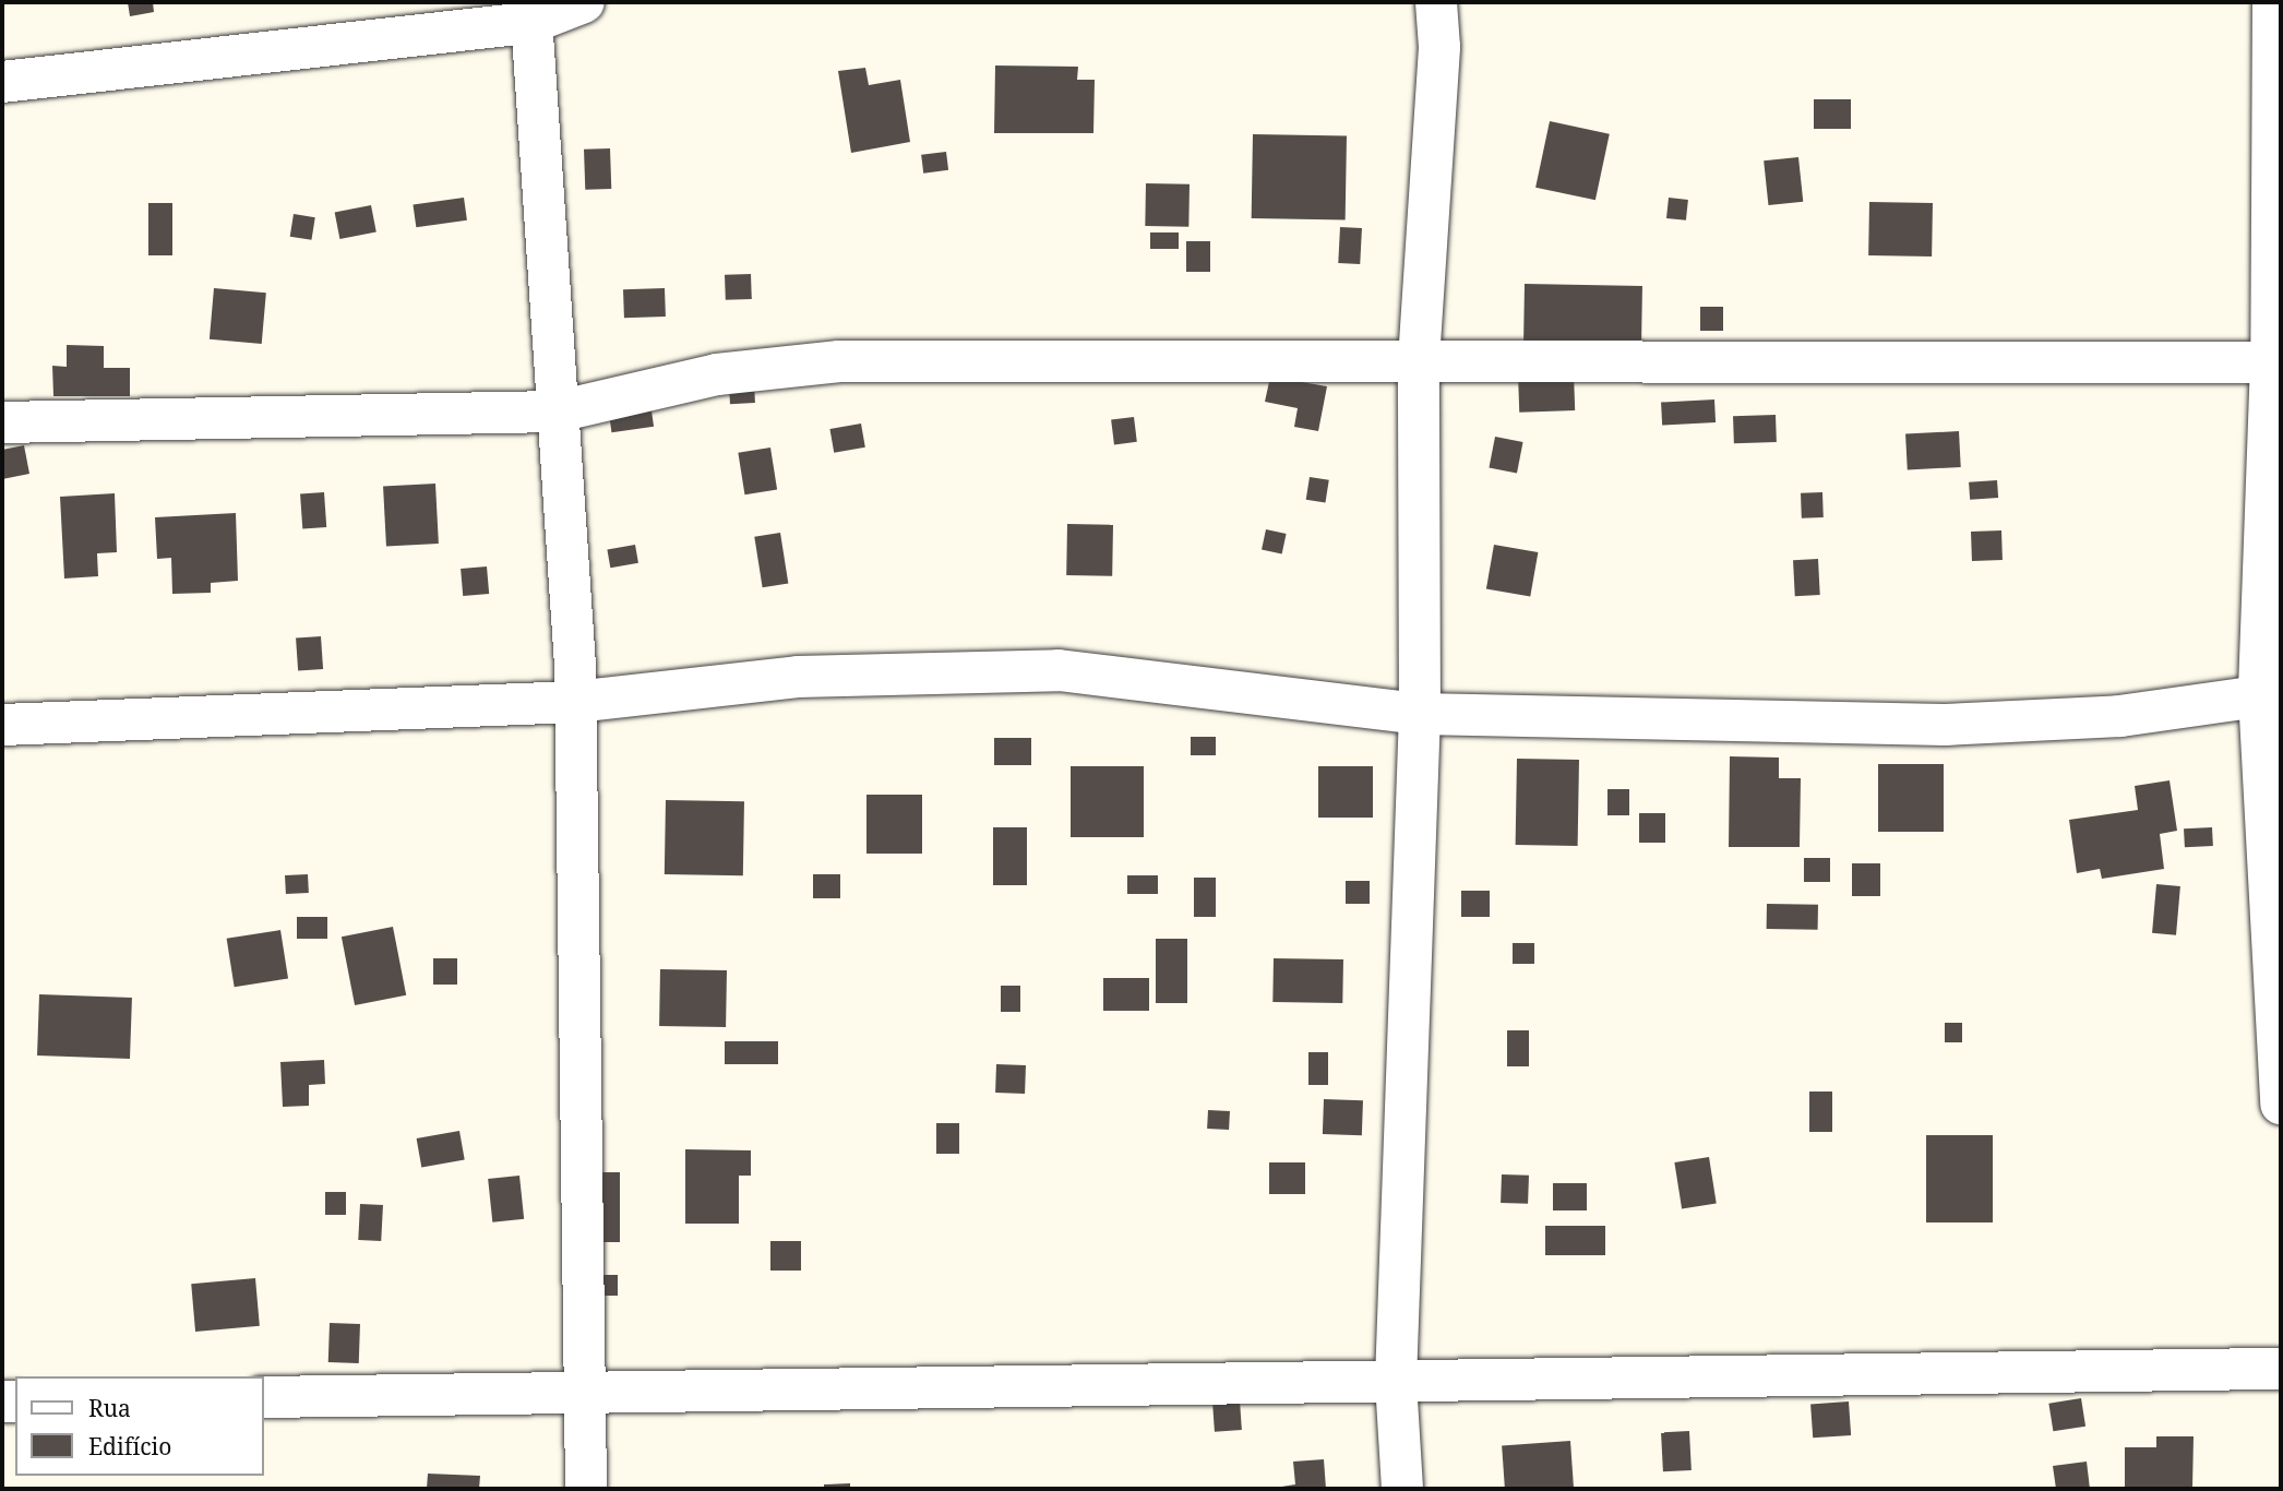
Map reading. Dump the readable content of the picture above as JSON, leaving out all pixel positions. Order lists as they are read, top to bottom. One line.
{"legend":["Rua","Edifício"]}
